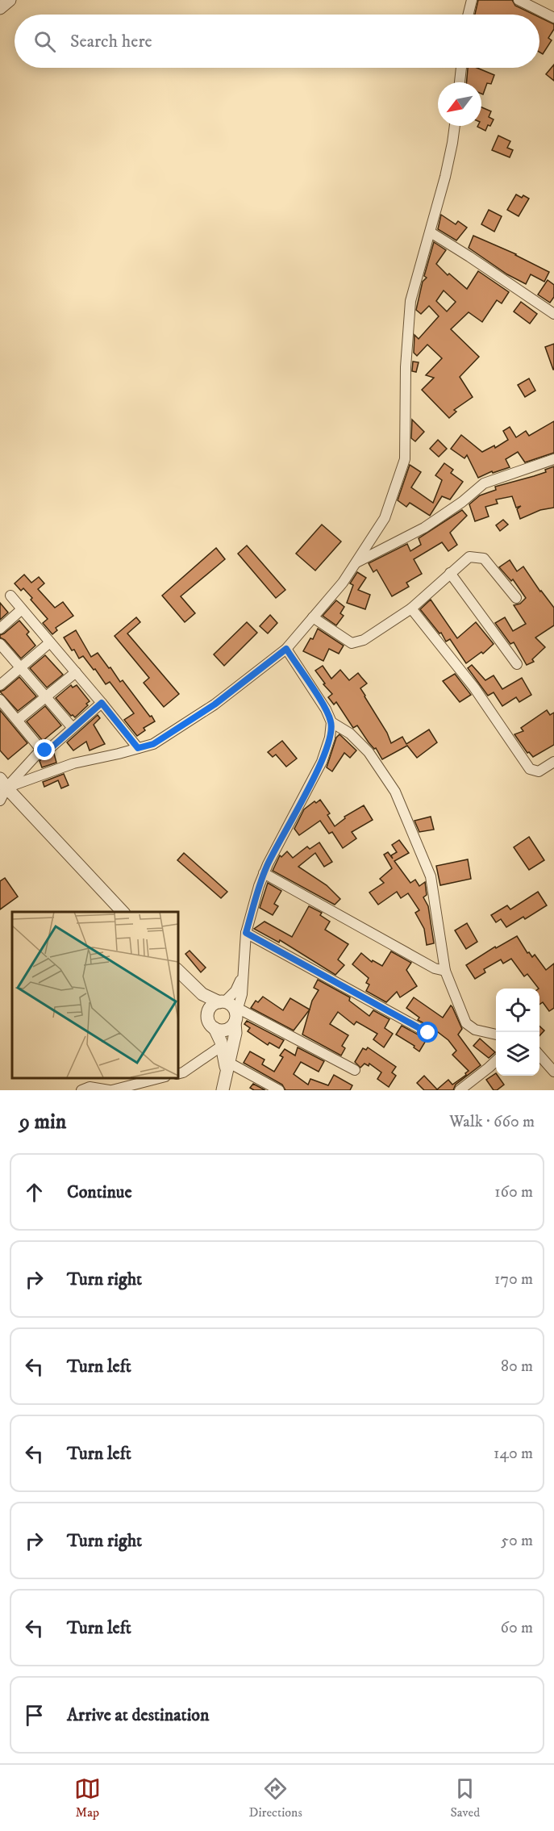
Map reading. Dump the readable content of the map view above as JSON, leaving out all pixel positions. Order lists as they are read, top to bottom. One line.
{"north":"bottom left","page":{"search":"Search here","heading":["9 min","Walk · 660 m"],"list":[["Continue","160 m"],["Turn right","170 m"],["Turn left","80 m"],["Turn left","140 m"],["Turn right","50 m"],["Turn left","60 m"],"Arrive at destination"],"nav":["Map","Directions","Saved"]}}
